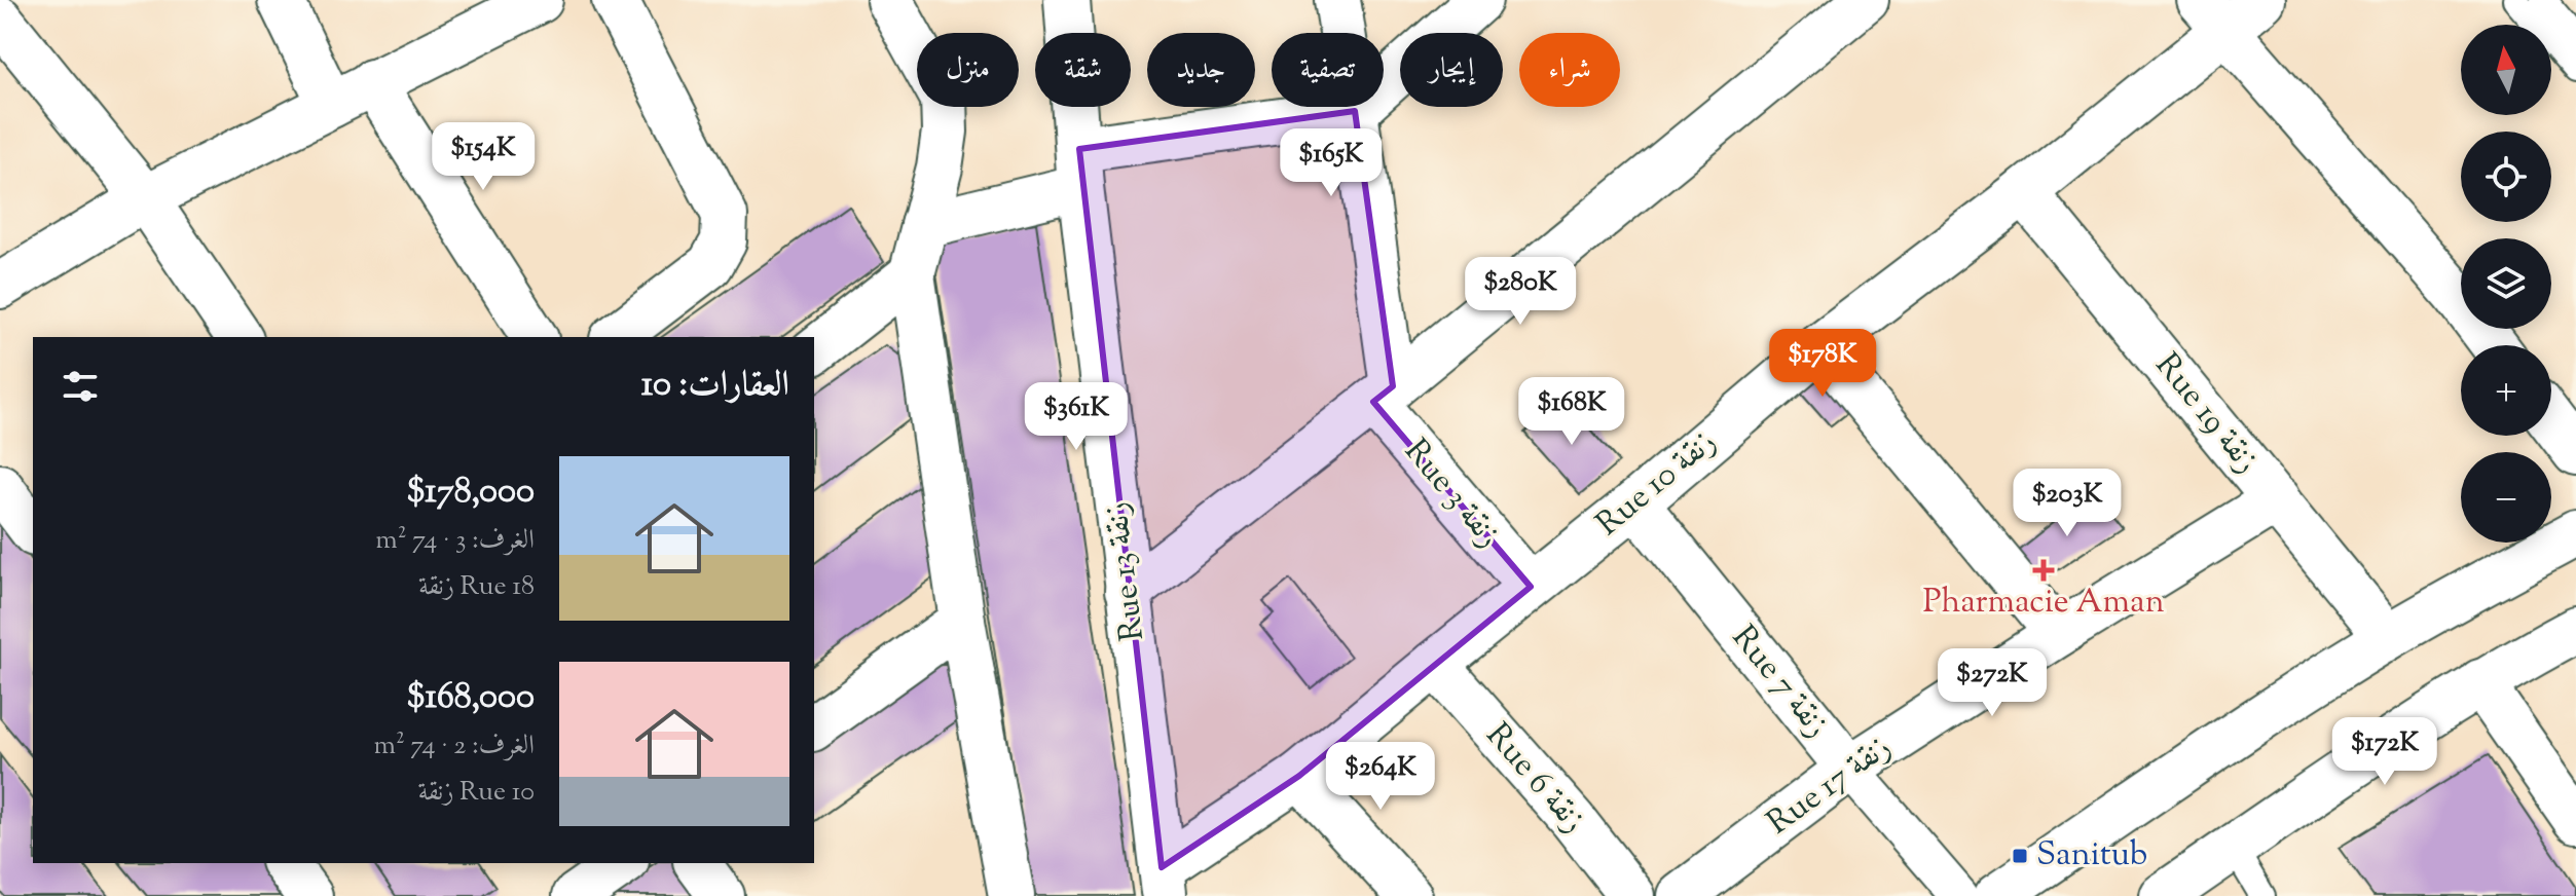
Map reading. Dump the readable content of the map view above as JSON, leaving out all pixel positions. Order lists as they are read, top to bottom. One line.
{"streets":{"street":["Rue 19 زنقة","Rue 10 زنقة","Rue 3 زنقة","Rue 13 زنقة","Rue 7 زنقة","Rue 6 زنقة","Rue 17 زنقة"]},"crossings":[["Rue 19 زنقة","Rue 10 زنقة"],["Rue 19 زنقة","Rue 17 زنقة"],["Rue 10 زنقة","Rue 3 زنقة"],["Rue 10 زنقة","Rue 13 زنقة"],["Rue 10 زنقة","Rue 7 زنقة"],["Rue 10 زنقة","Rue 6 زنقة"],["Rue 7 زنقة","Rue 17 زنقة"]],"places":{"health":["Pharmacie Aman"],"transit":["Sanitub"]},"north":"top","page":{"map_buttons":["+","−"],"chip":["شراء","إيجار","تصفية","جديد","شقة","منزل"],"price":["$154K","$165K","$280K","$178K","$168K","$361K","$203K","$272K","$172K","$264K"],"heading":"العقارات: 10","list":[{"name":"$178,000","note":"الغرف: 3 · 74 m² · Rue 18 زنقة"},{"name":"$168,000","note":"الغرف: 2 · 74 m² · Rue 10 زنقة"}]}}
